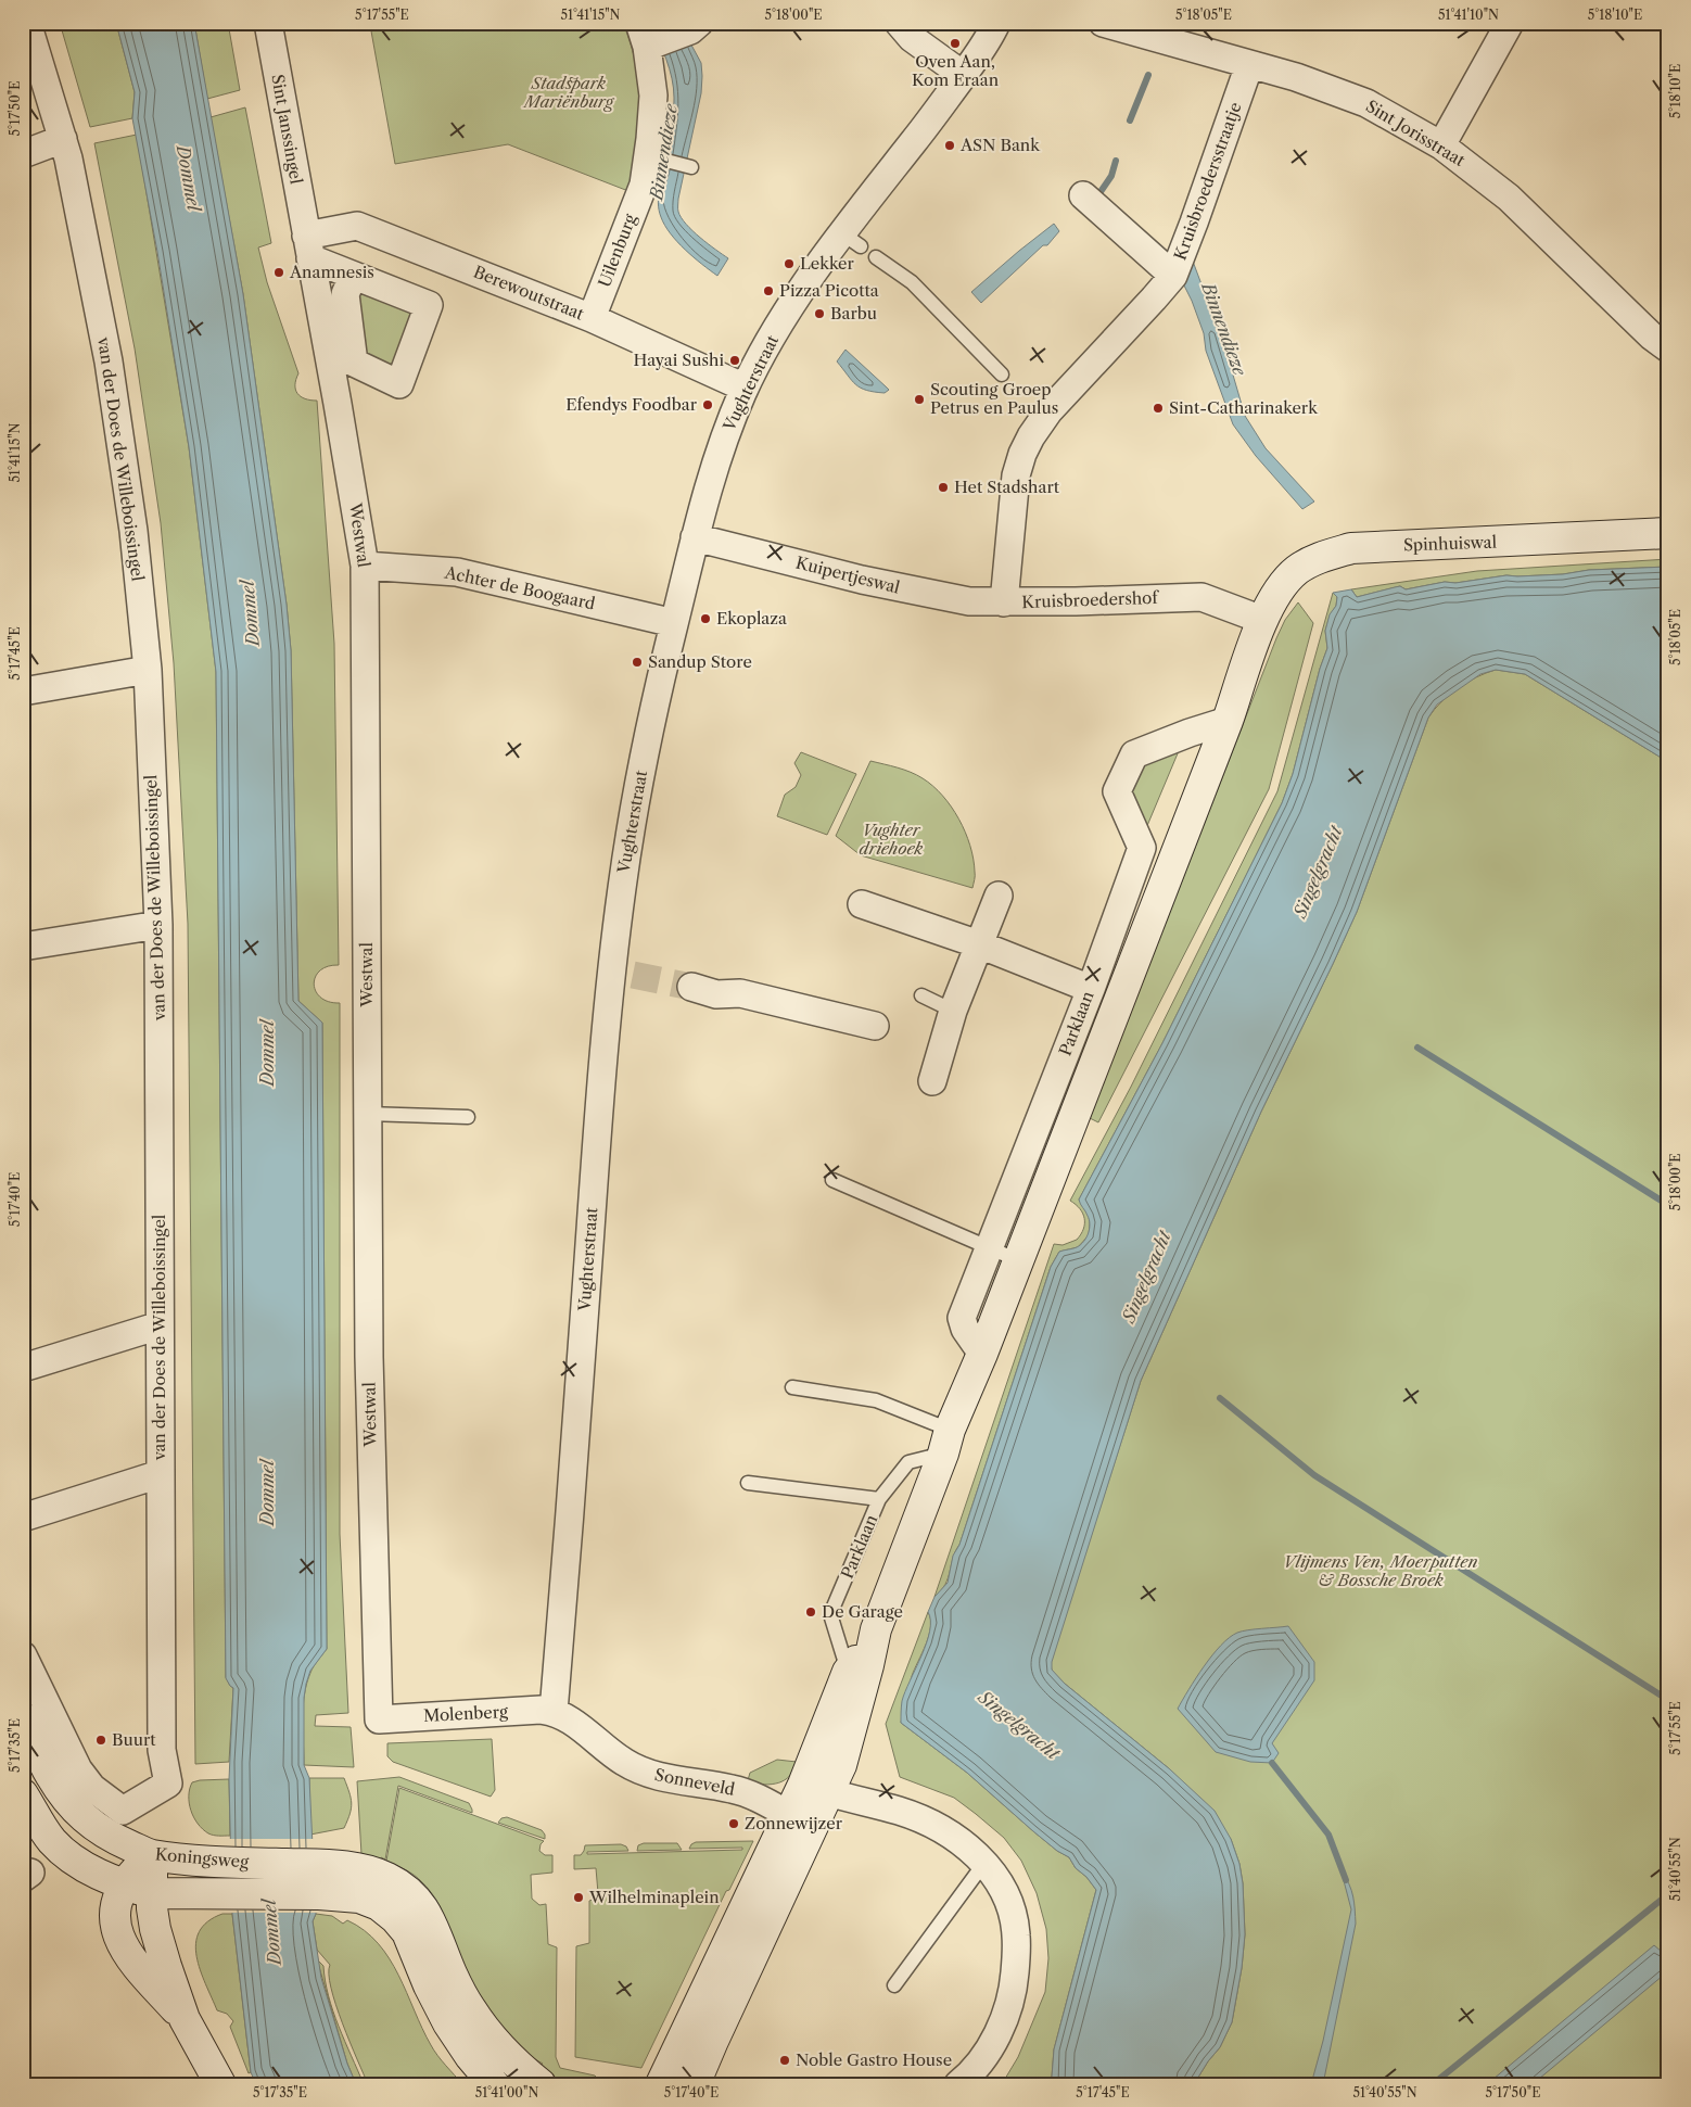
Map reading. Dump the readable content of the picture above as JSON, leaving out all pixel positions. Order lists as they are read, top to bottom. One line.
{"streets":{"main road":["Spinhuiswal","Parklaan","Koningsweg"],"street":["Sint Janssingel","Sint Jorisstraat","Kruisbroedersstraatje","Uilenburg","Berewoutstraat","Vughterstraat","van der Does de Willeboissingel","Westwal","Kuipertjeswal","Achter de Boogaard","Kruisbroedershof","Molenberg","Sonneveld"]},"crossings":[["Sint Janssingel","Berewoutstraat"],["Sint Janssingel","Westwal"],["Sint Jorisstraat","Kruisbroedersstraatje"],["Kruisbroedersstraatje","Kruisbroedershof"],["Uilenburg","Berewoutstraat"],["Berewoutstraat","Vughterstraat"],["Berewoutstraat","Westwal"],["Vughterstraat","Kuipertjeswal"],["Vughterstraat","Achter de Boogaard"],["Vughterstraat","Molenberg"],["Vughterstraat","Sonneveld"],["Westwal","Achter de Boogaard"],["Westwal","Molenberg"],["Spinhuiswal","Kruisbroedershof"],["Spinhuiswal","Parklaan"],["Kuipertjeswal","Kruisbroedershof"],["Kruisbroedershof","Parklaan"],["Molenberg","Sonneveld"]],"water":["Binnendieze","Dommel","Singelgracht"],"parks":["Stadspark Mariënburg","Vughter driehoek","Vlijmens Ven, Moerputten & Bossche Broek"],"places":["Oven Aan, Kom Eraan","ASN Bank","Lekker","Anamnesis","Pizza Picotta","Barbu","Hayai Sushi","Scouting Groep Petrus en Paulus","Efendys Foodbar","Sint-Catharinakerk","Het Stadshart","Ekoplaza","Sandup Store","De Garage","Buurt","Zonnewijzer","Wilhelminaplein","Noble Gastro House"],"coordinates":["5°17'55\"E","51°41'15\"N","5°18'00\"E","5°18'05\"E","51°41'10\"N","5°18'10\"E","5°17'50\"E","5°17'45\"E","5°17'40\"E","5°17'35\"E","51°40'55\"N","51°41'00\"N"]}
